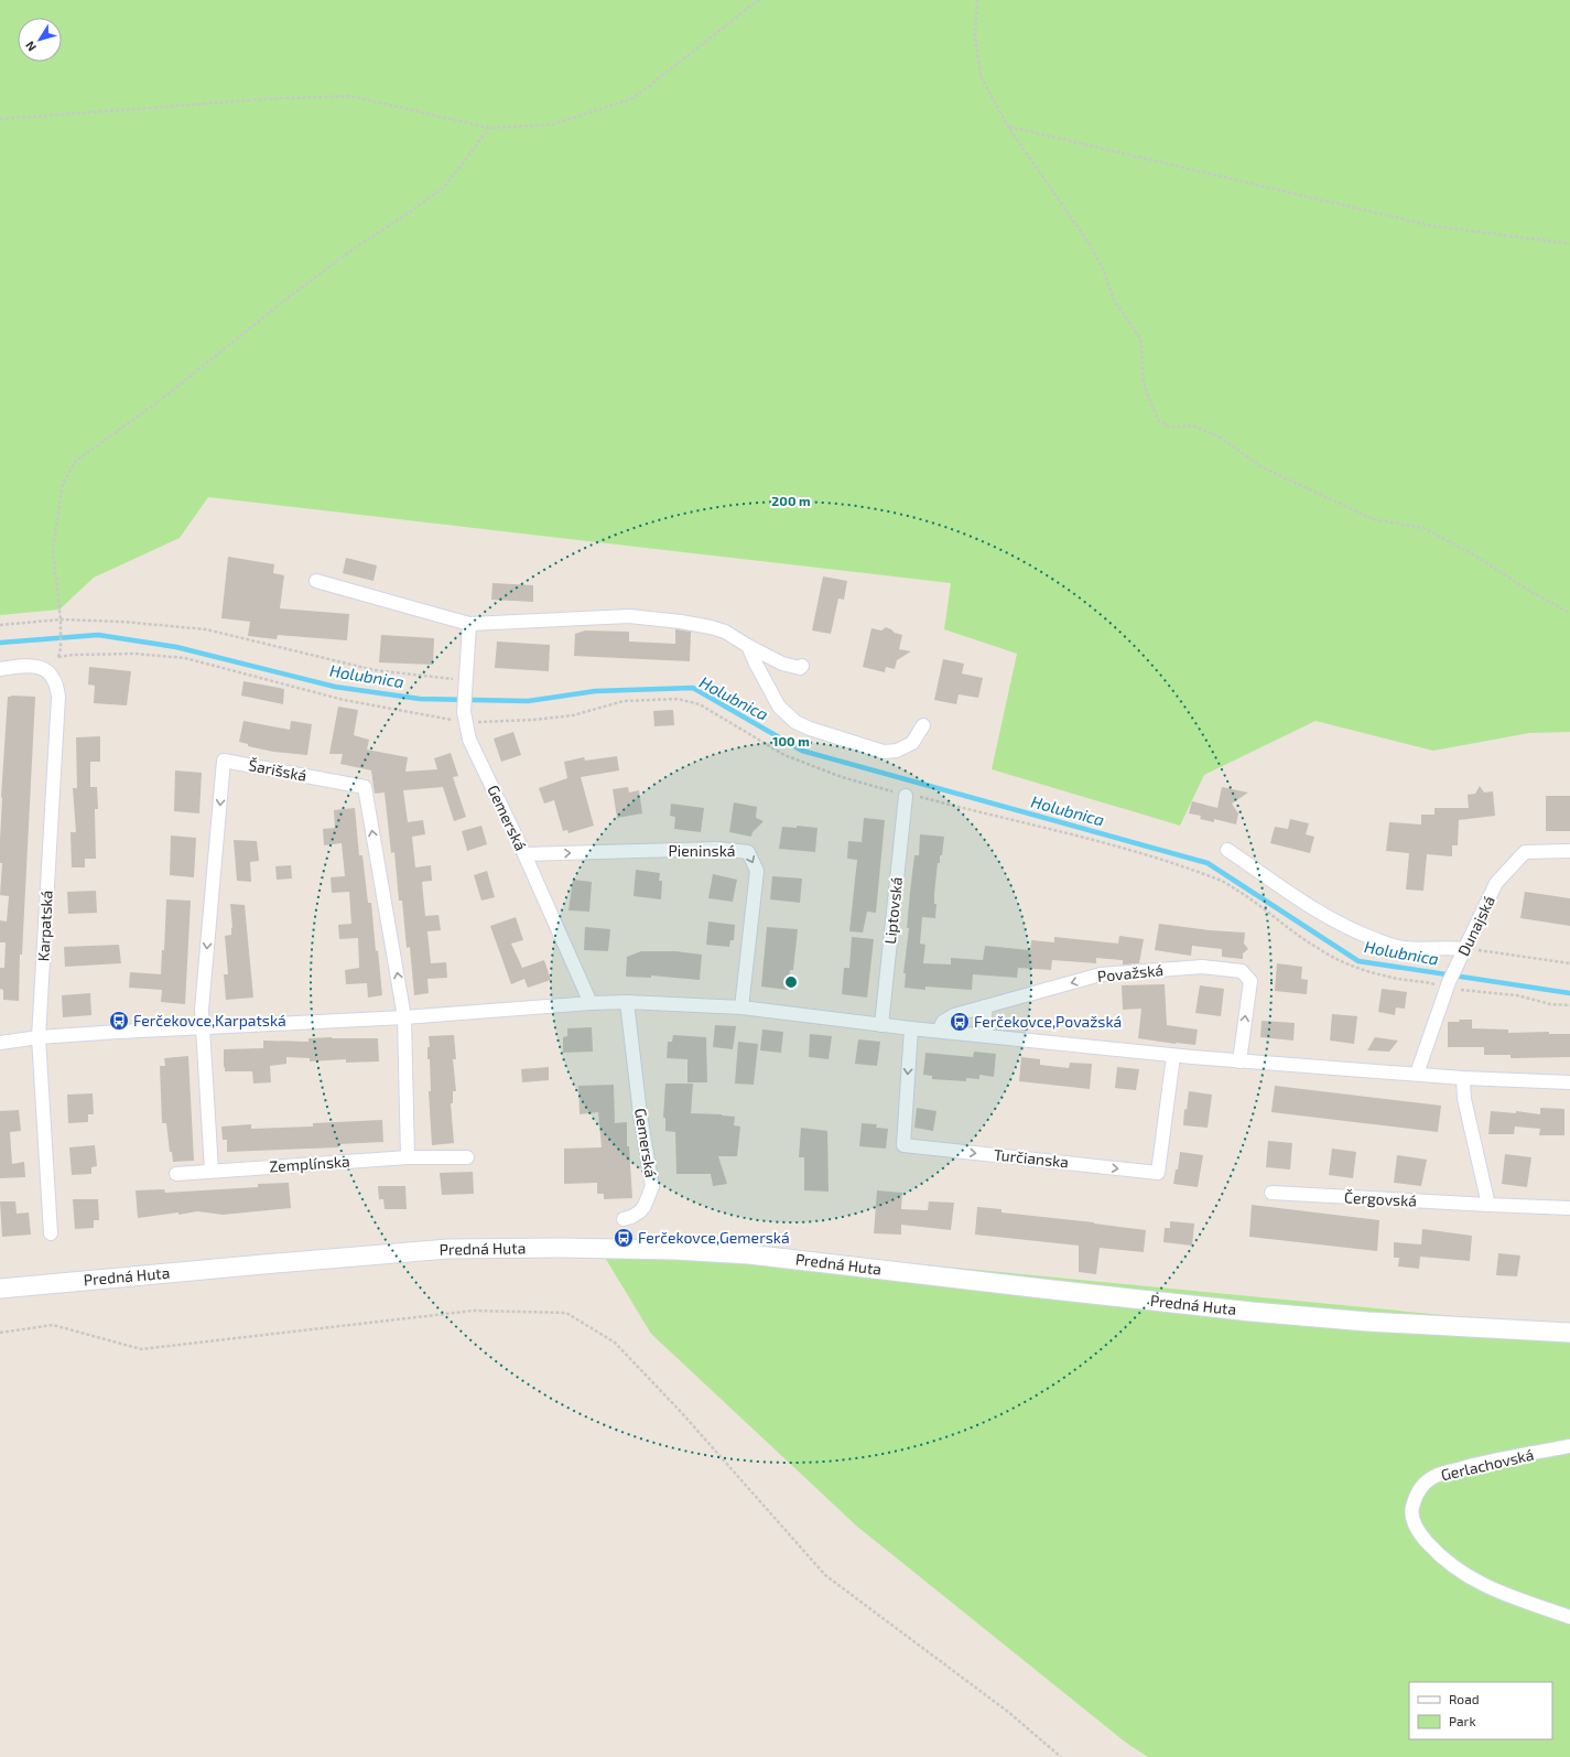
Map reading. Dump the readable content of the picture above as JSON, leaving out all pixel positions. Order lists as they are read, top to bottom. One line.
{"streets":{"main road":["Predná Huta"],"street":["Šarišská","Gemerská","Pieninská","Liptovská","Karpatská","Dunajská","Považská","Turčianska","Zemplínska","Čergovská","Gerlachovská"]},"crossings":[["Gemerská","Pieninská"]],"water":["Holubnica"],"places":{"bus stop":["Ferčekovce,Karpatská","Ferčekovce,Považská","Ferčekovce,Gemerská"]},"legend":["Road","Park"],"north":"bottom left","rings":["200 m","100 m"]}
